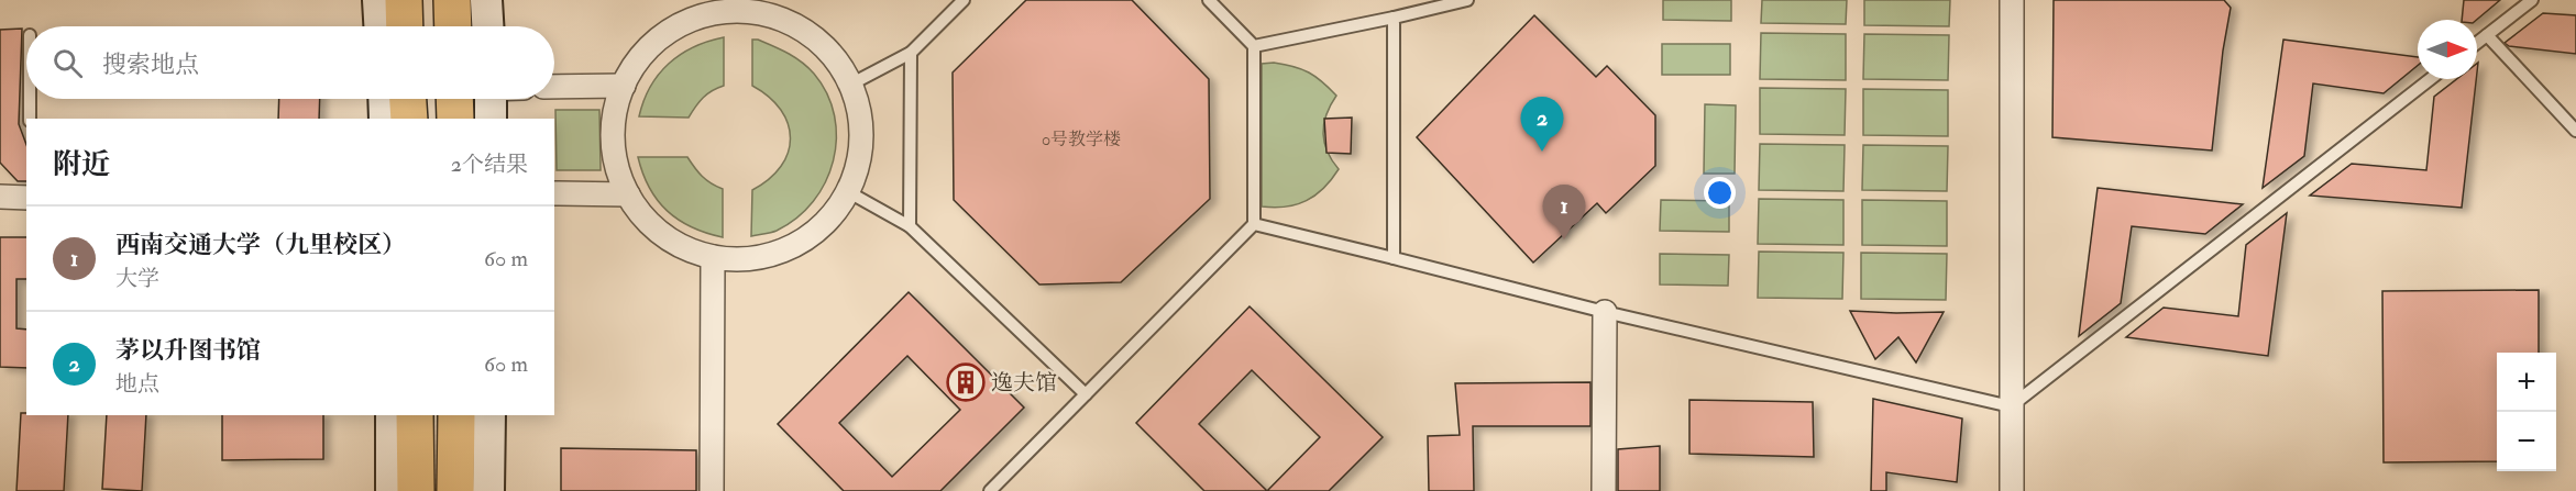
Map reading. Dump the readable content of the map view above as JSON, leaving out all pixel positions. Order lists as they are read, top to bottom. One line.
{"places":{"building":["逸夫馆"]},"house_numbers":["0号教学楼"],"north":"right","page":{"search":"搜索地点","pins":["2","1"],"heading":["附近","2个结果"],"list":[{"mark":"1","name":"西南交通大学（九里校区）","note":"大学","value":"60 m"},{"mark":"2","name":"茅以升图书馆","note":"地点","value":"60 m"}],"map_buttons":["+","−"]}}
